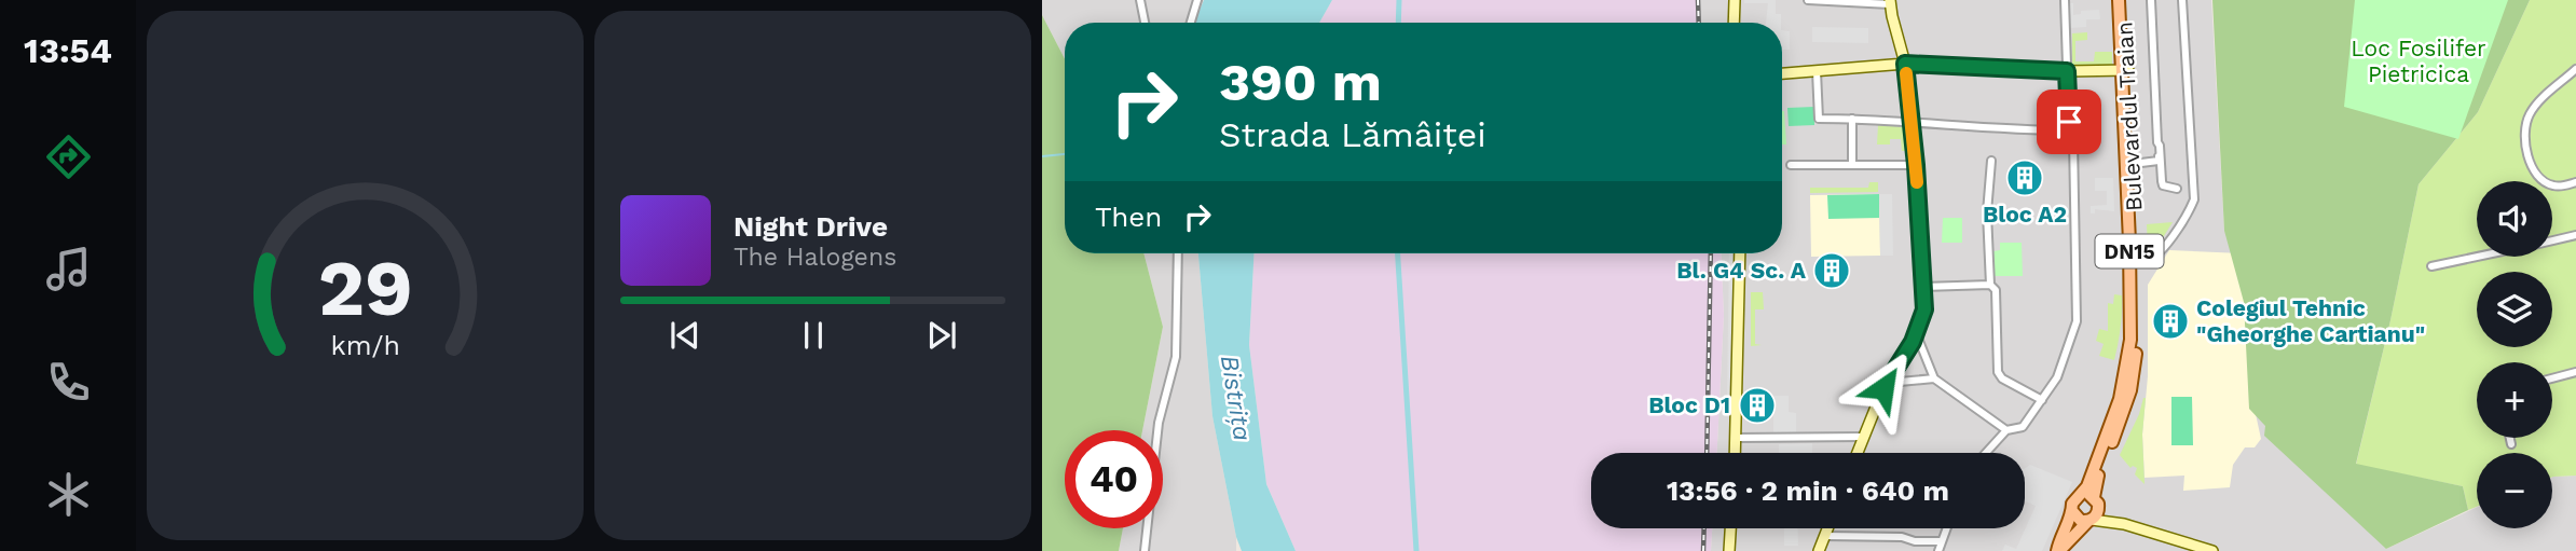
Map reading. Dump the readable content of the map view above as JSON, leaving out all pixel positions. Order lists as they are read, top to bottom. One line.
{"streets":{"main road":["Bulevardul Traian","DN15"]},"crossings":[["Bulevardul Traian","DN15"]],"water":["Bistrița"],"parks":["Loc Fosilifer Pietricica"],"places":{"building":["Bloc A2","Bl. G4 Sc. A","Colegiul Tehnic \"Gheorghe Cartianu\"","Bloc D1"]},"page":{"tabs":"13:54","turn":["390 m","Strada Lămâiței"],"map_buttons":["+","−"],"then":"Then","song":["Night Drive","The Halogens"],"limit":"40","trip":"13:56 · 2 min · 640 m","gauge":["29","km/h"]}}
